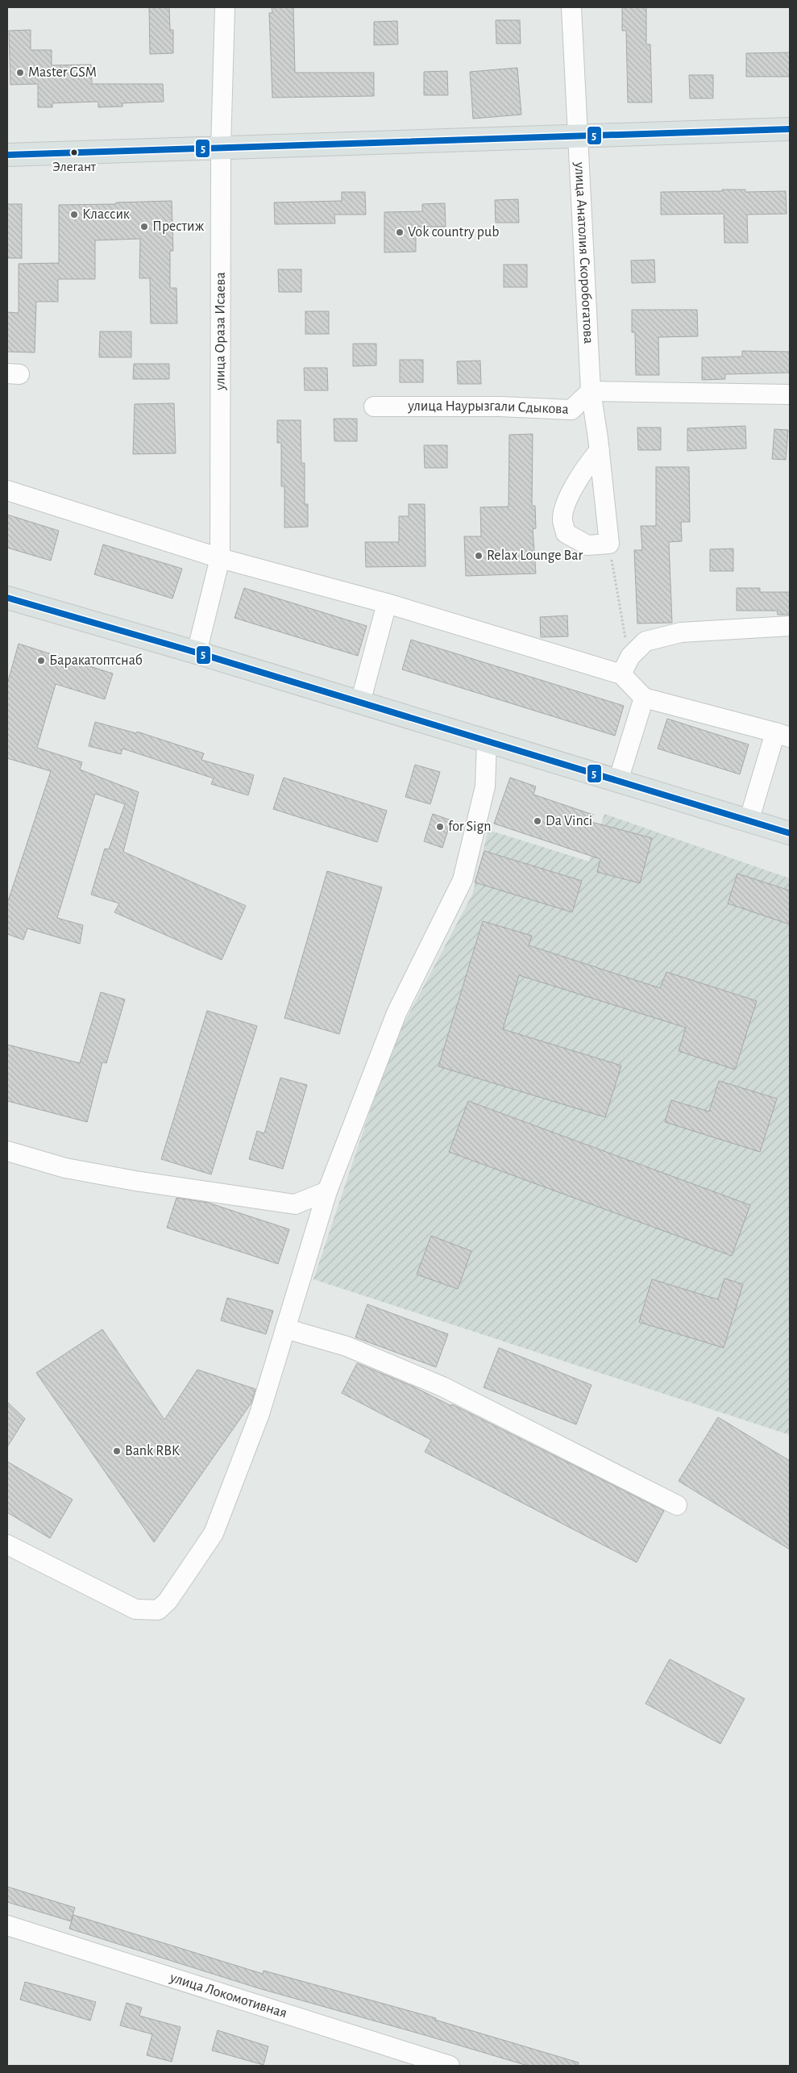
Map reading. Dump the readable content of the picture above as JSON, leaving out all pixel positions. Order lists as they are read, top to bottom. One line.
{"streets":{"street":["улица Анатолия Скоробогатова","улица Ораза Исаева","улица Наурызгали Сдыкова","улица Локомотивная"]},"crossings":[["улица Анатолия Скоробогатова","улица Наурызгали Сдыкова"]],"places":["Master GSM","Элегант","Классик","Престиж","Vok country pub","Relax Lounge Bar","Баракатоптснаб","Da Vinci","for Sign","Bank RBK"],"lines":["transit line 5"]}
